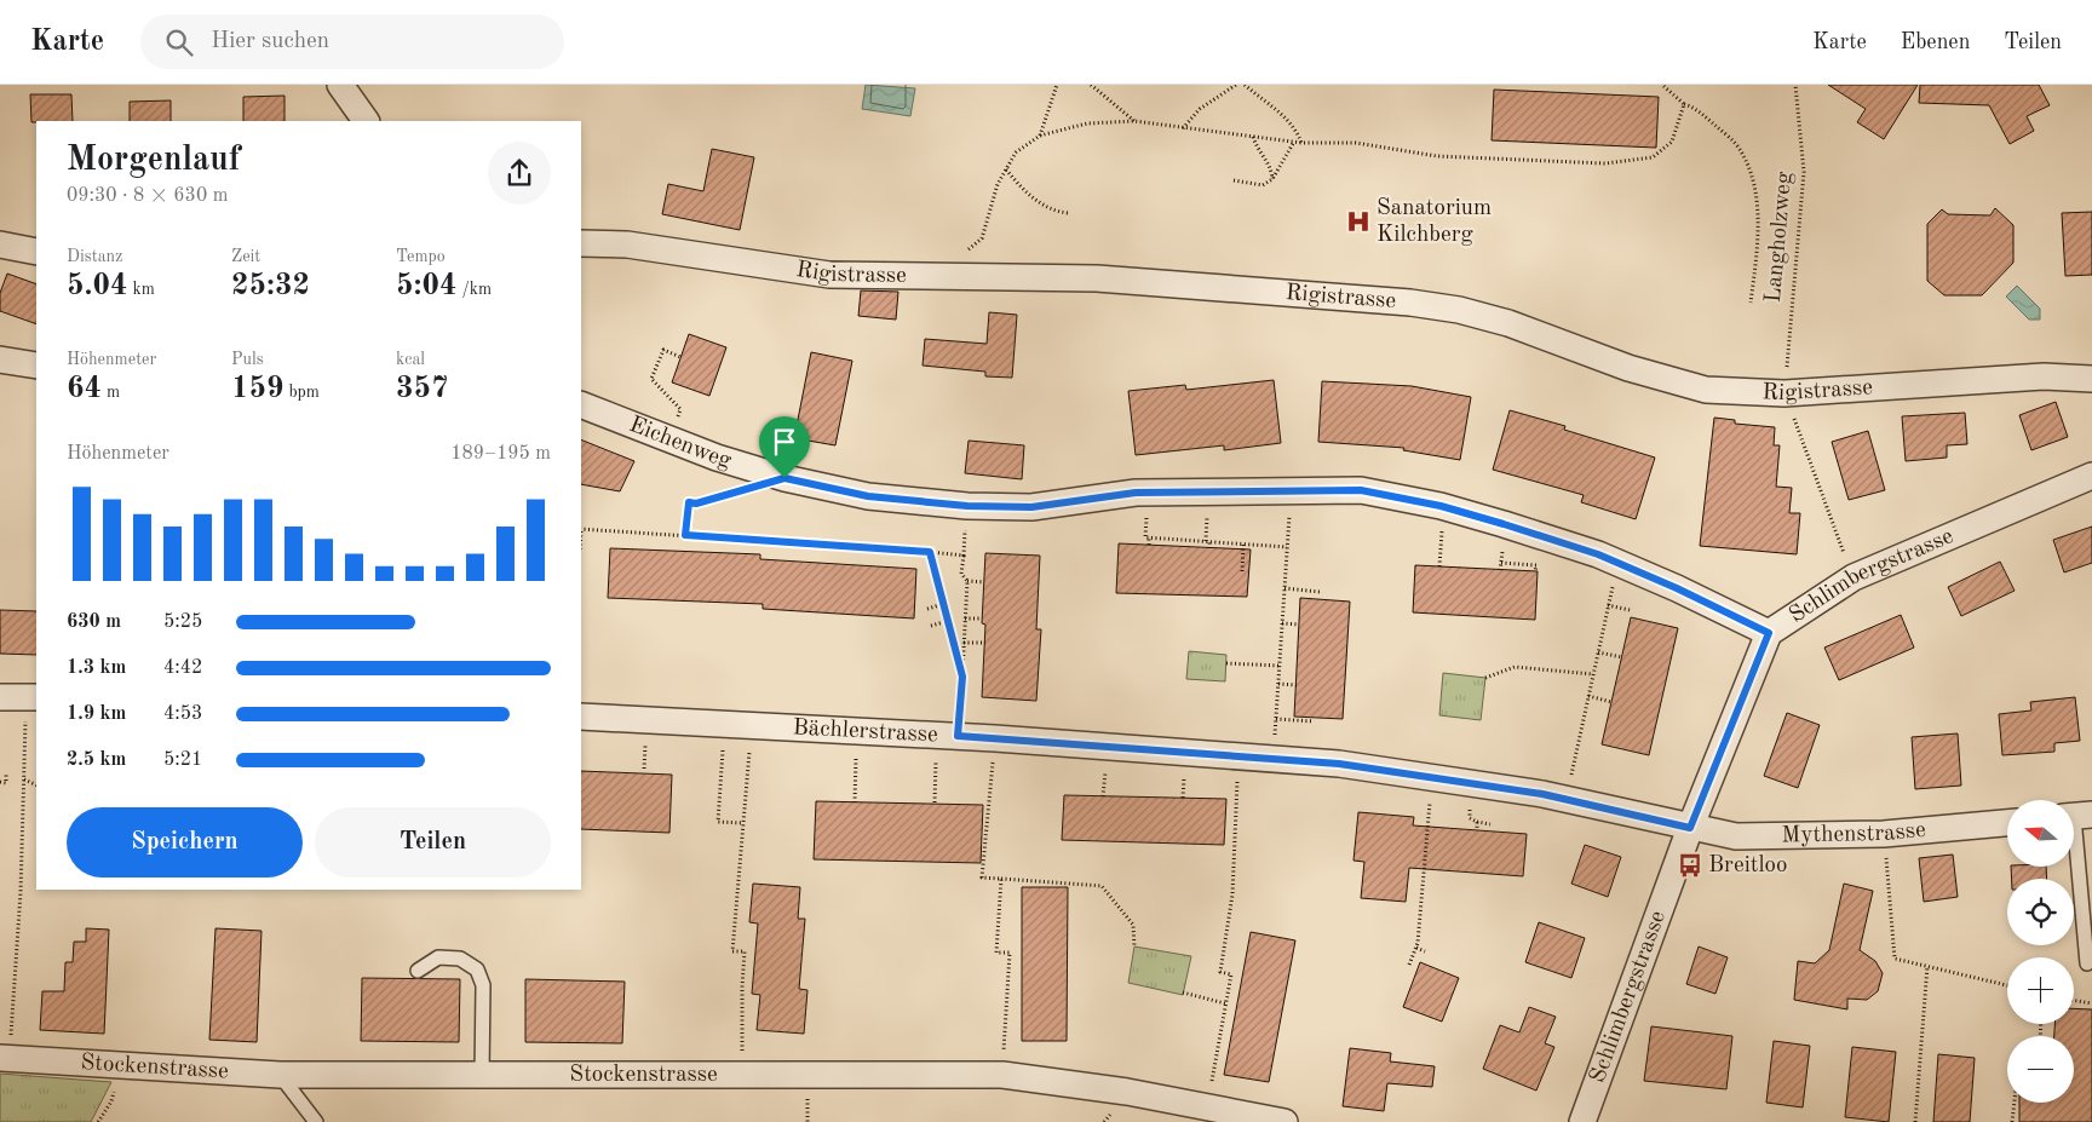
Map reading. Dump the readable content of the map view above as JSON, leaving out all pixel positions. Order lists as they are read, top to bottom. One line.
{"streets":{"street":["Rigistrasse","Eichenweg","Schlimbergstrasse","Bächlerstrasse","Mythenstrasse","Stockenstrasse"],"path":["Langholzweg"]},"crossings":[["Langholzweg","Rigistrasse"],["Eichenweg","Schlimbergstrasse"],["Schlimbergstrasse","Bächlerstrasse"],["Schlimbergstrasse","Mythenstrasse"],["Bächlerstrasse","Mythenstrasse"]],"places":{"hospital":["Sanatorium Kilchberg"],"bus stop":["Breitloo"]},"north":"left","page":{"header":"Karte","search":"Hier suchen","nav":["Karte","Ebenen","Teilen"],"heading":["Morgenlauf","09:30 · 8 × 630 m"],"stats":[["Distanz","5.04 km"],["Zeit","25:32"],["Tempo","5:04 /km"],["Höhenmeter","64 m"],["Puls","159 bpm"],["kcal","357"]],"chart":["Höhenmeter","189–195 m"],"list":[{"name":"630 m","note":"5:25"},{"name":"1.3 km","note":"4:42"},{"name":"1.9 km","note":"4:53"},{"name":"2.5 km","note":"5:21"}],"buttons":["Speichern","Teilen"],"map_buttons":["+","−"]}}
